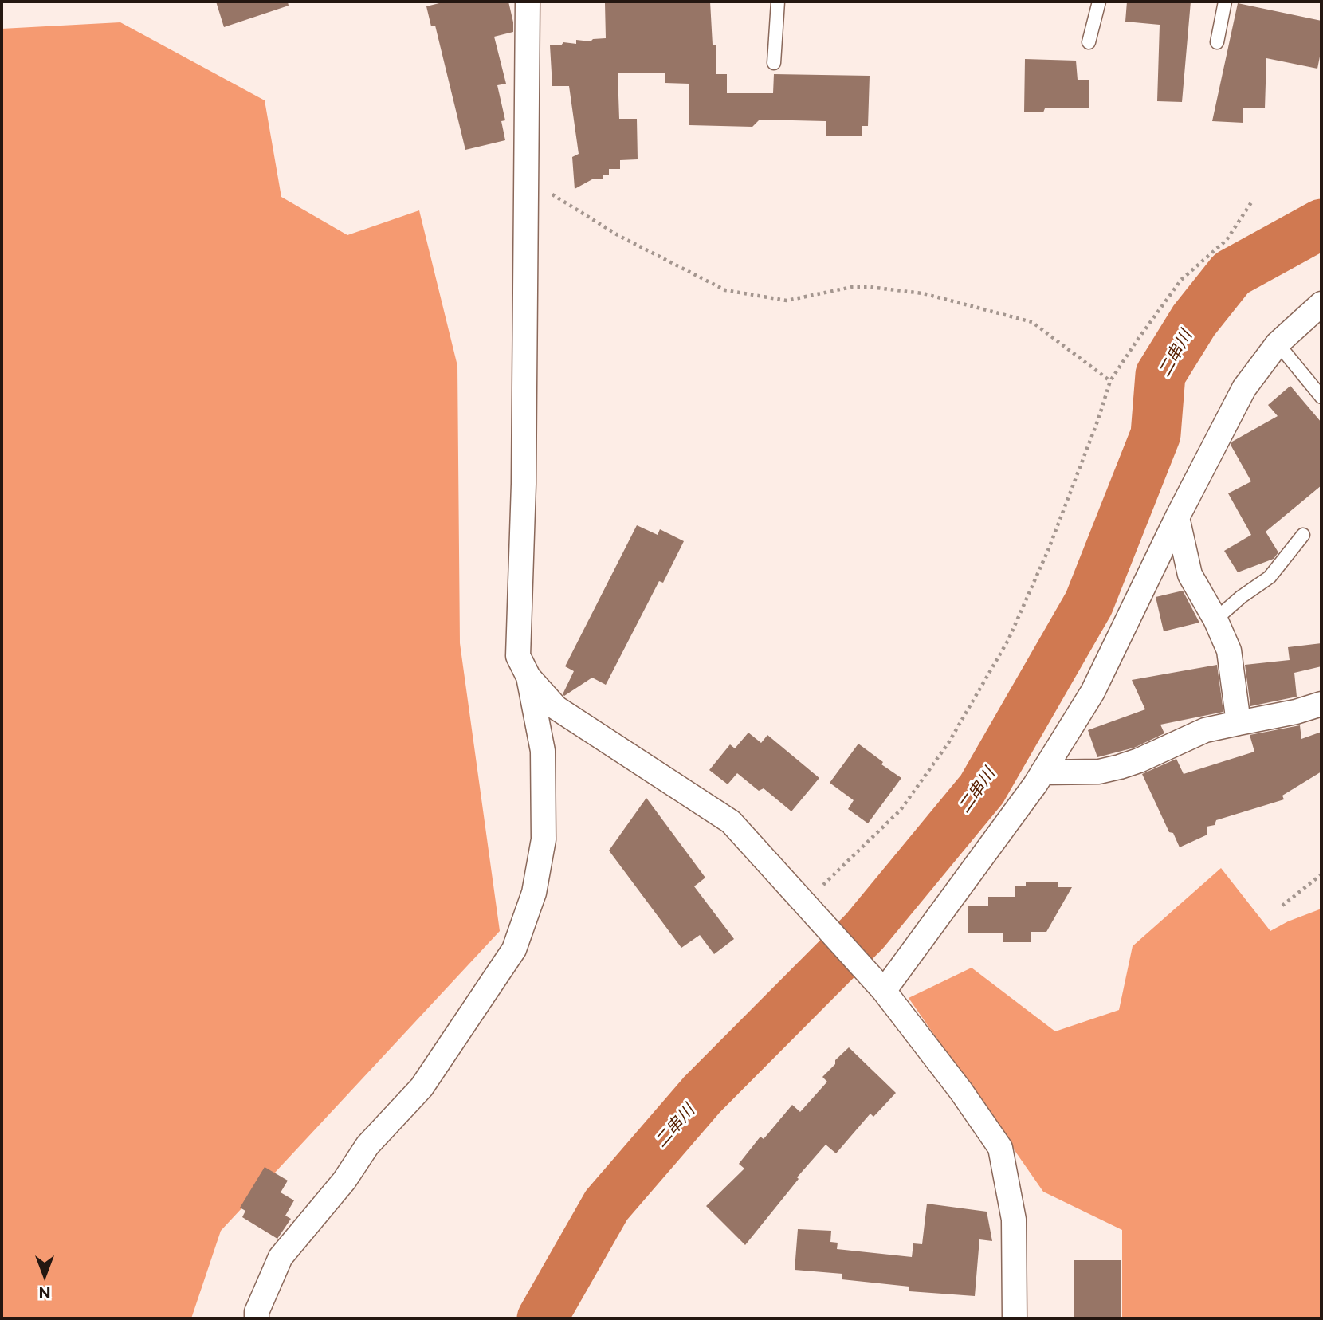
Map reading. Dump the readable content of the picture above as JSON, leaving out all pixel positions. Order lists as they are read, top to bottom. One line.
{"water":["二串川"],"north":"bottom"}
